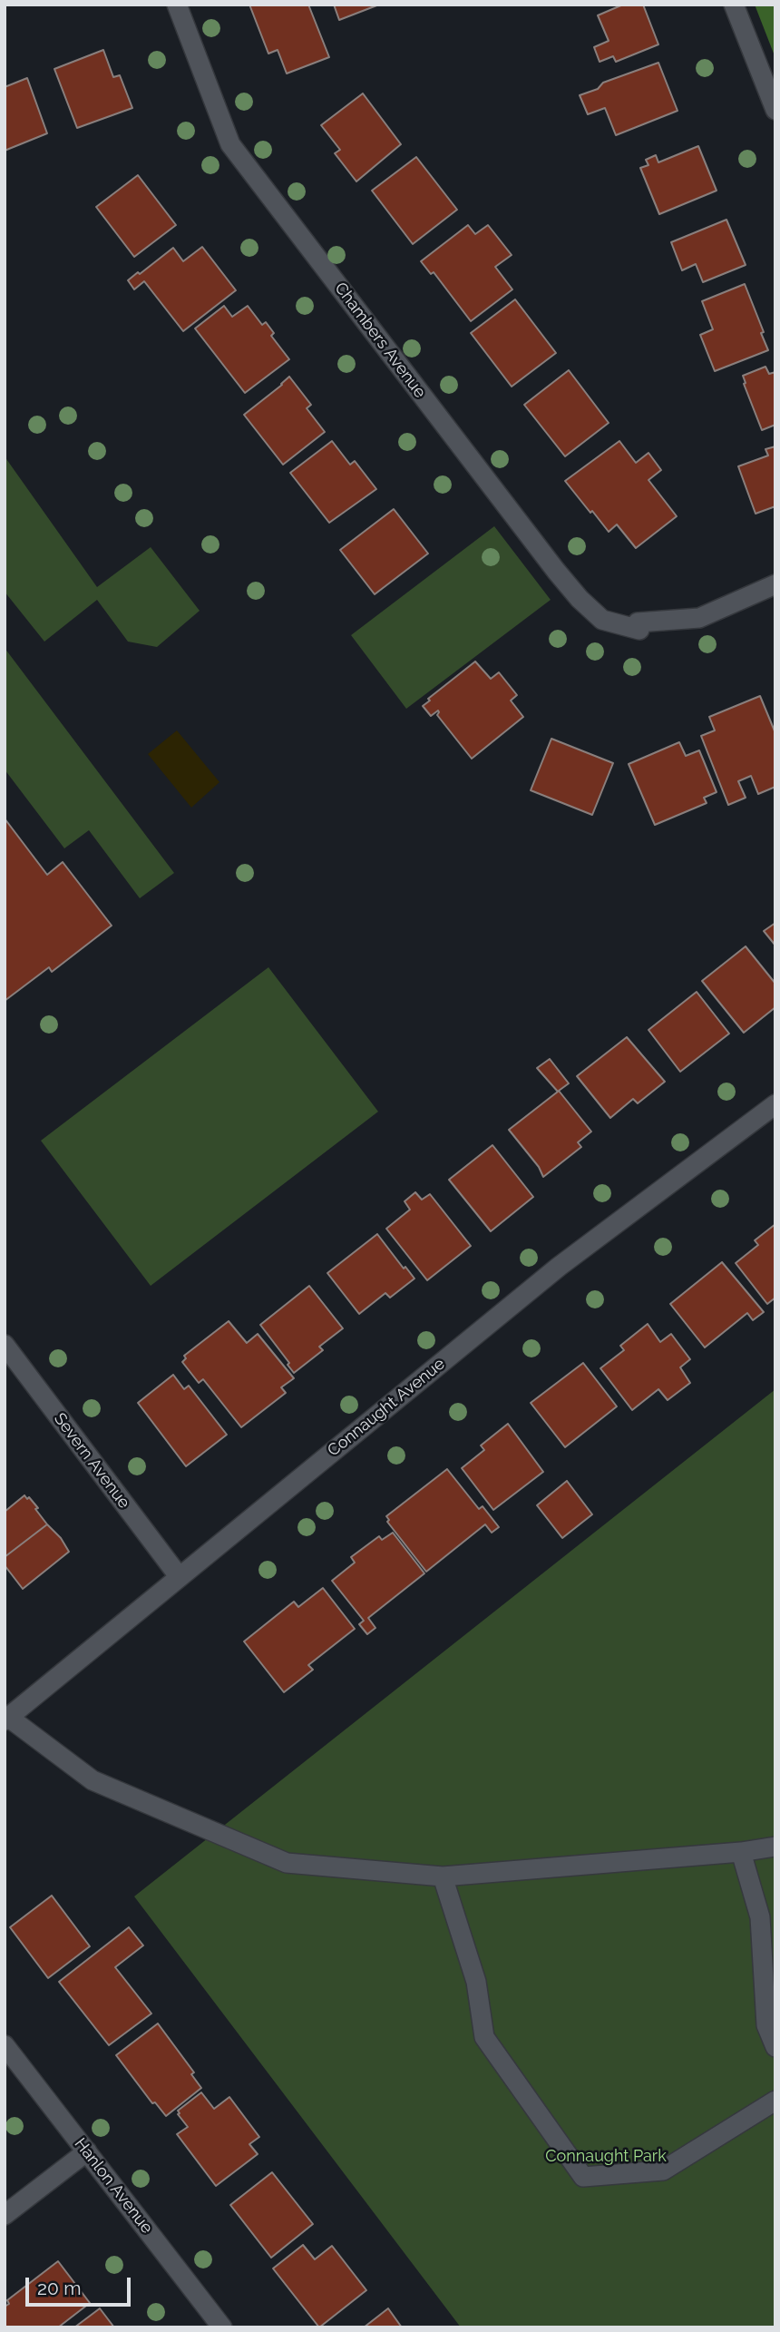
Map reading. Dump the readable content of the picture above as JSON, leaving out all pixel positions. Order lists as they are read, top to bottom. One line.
{"streets":{"street":["Chambers Avenue","Connaught Avenue","Severn Avenue","Hanlon Avenue"]},"crossings":[["Connaught Avenue","Severn Avenue"]],"parks":["Connaught Park"],"scale_bar":"20 m"}
